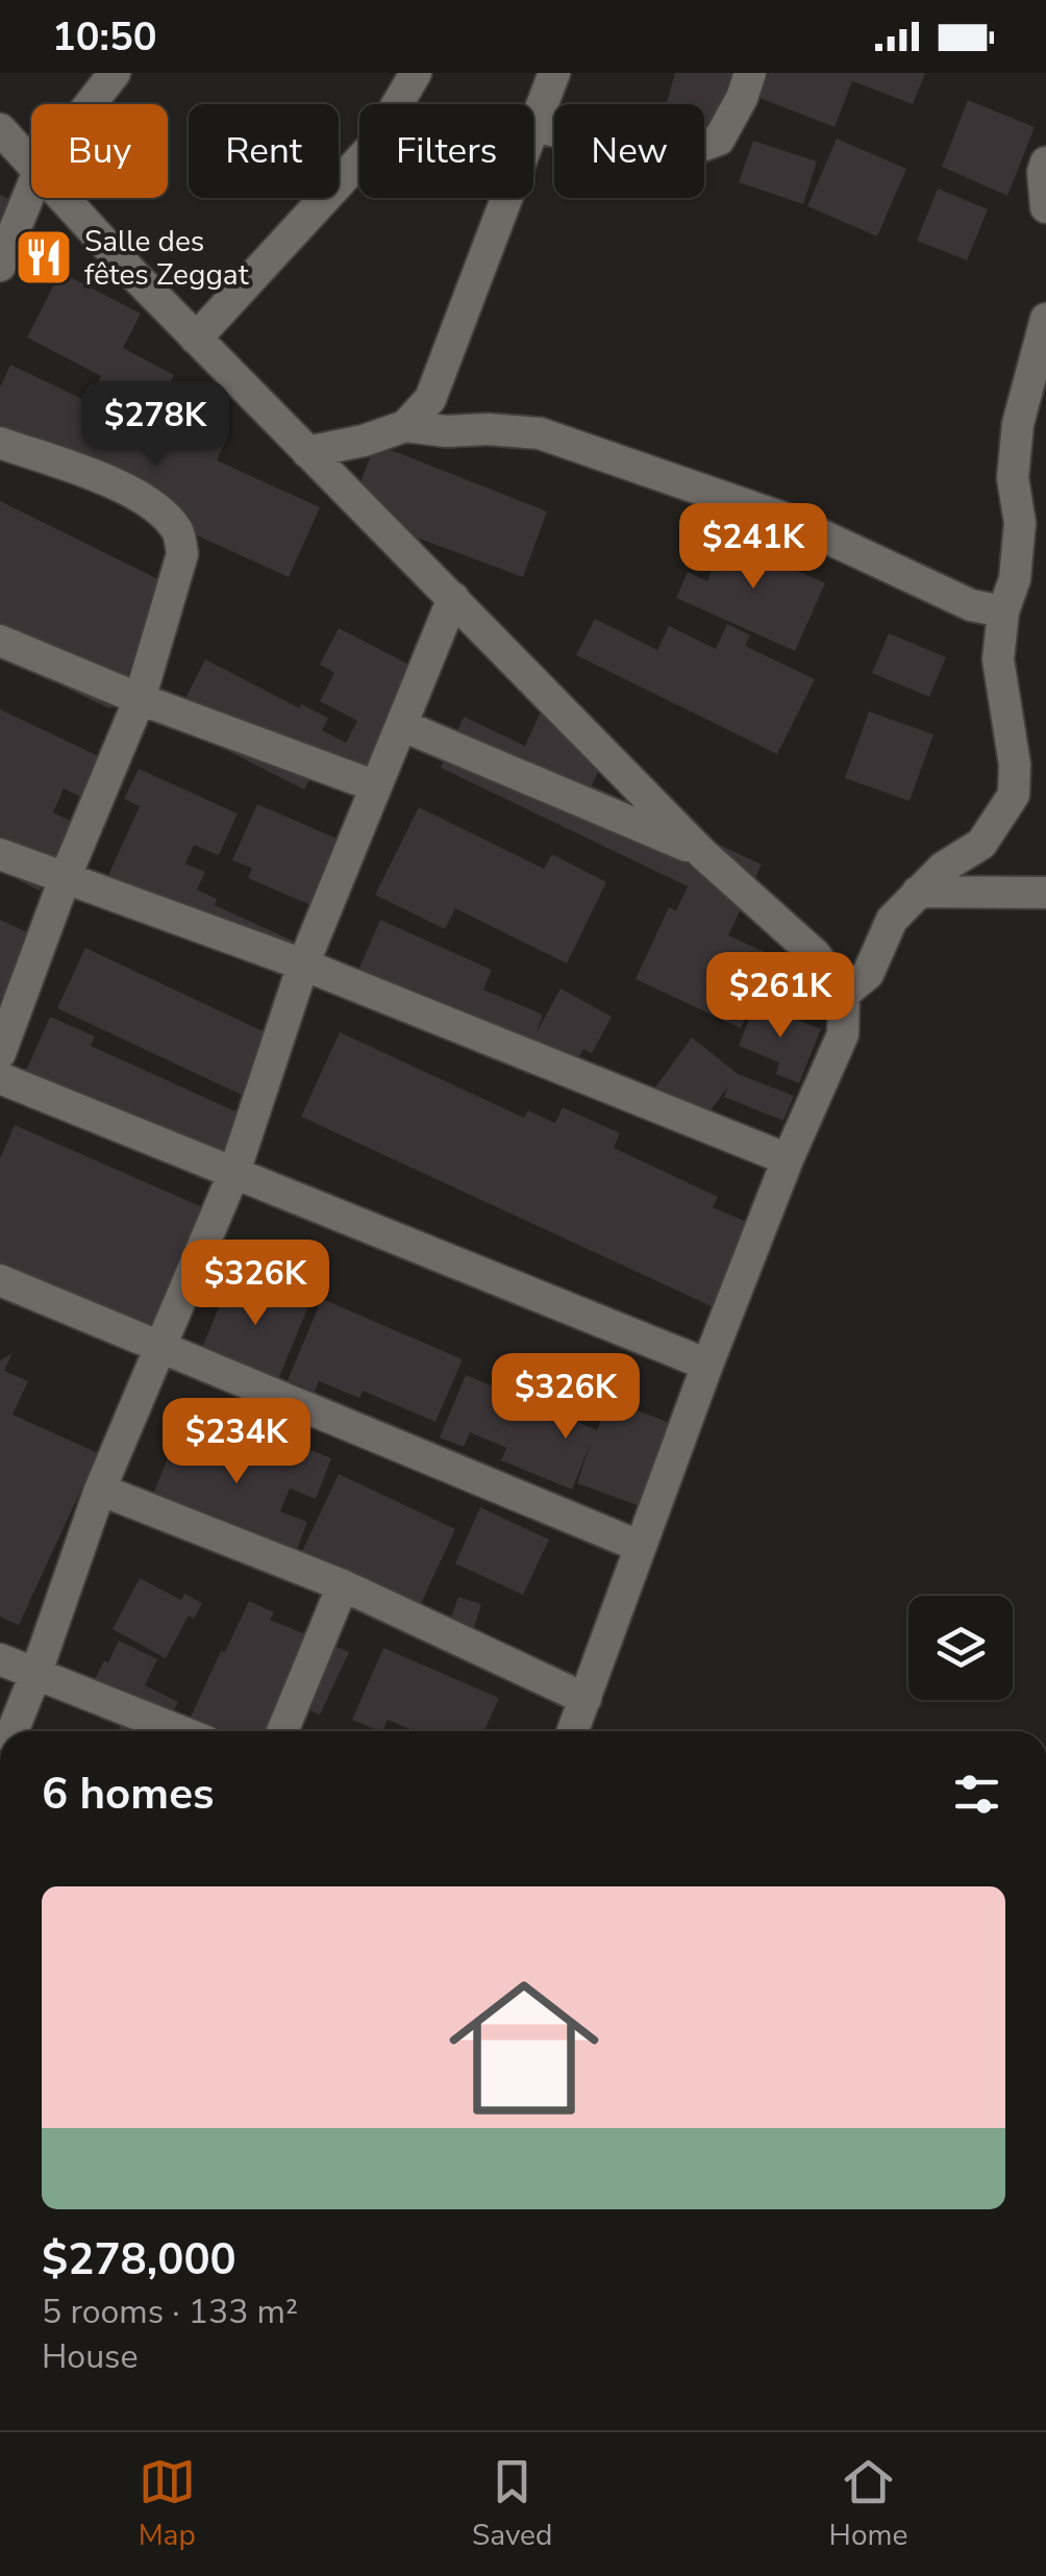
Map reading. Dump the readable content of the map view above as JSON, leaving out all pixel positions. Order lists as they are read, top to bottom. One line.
{"places":{"restaurant":["Salle des fêtes Zeggat"]},"page":{"status":"10:50","chip":["Buy","Rent","Filters","New"],"price":["$278K","$241K","$261K","$326K","$326K","$234K"],"heading":"6 homes","list":[{"name":"$278,000","note":"5 rooms · 133 m² · House"}],"tabs":["Map","Saved","Home"]}}
